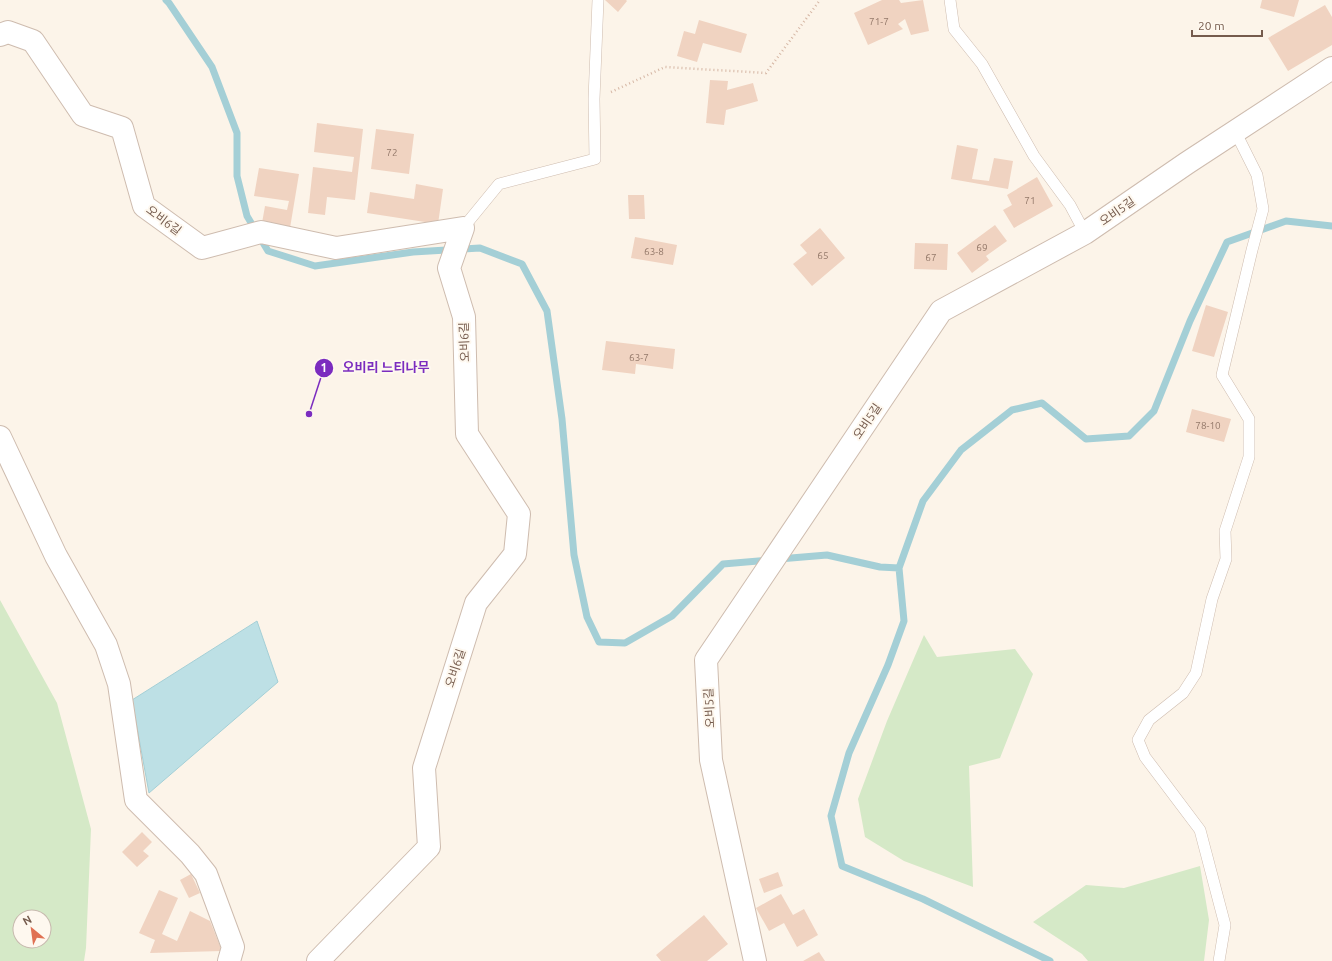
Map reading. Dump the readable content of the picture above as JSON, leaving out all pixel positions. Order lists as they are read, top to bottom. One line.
{"streets":{"street":["오비5길","오비6길"]},"places":["오비리 느티나무"],"house_numbers":["71-7","72","71","69","63-8","65","67","63-7","78-10"],"scale_bar":"20 m","north":"top left"}
